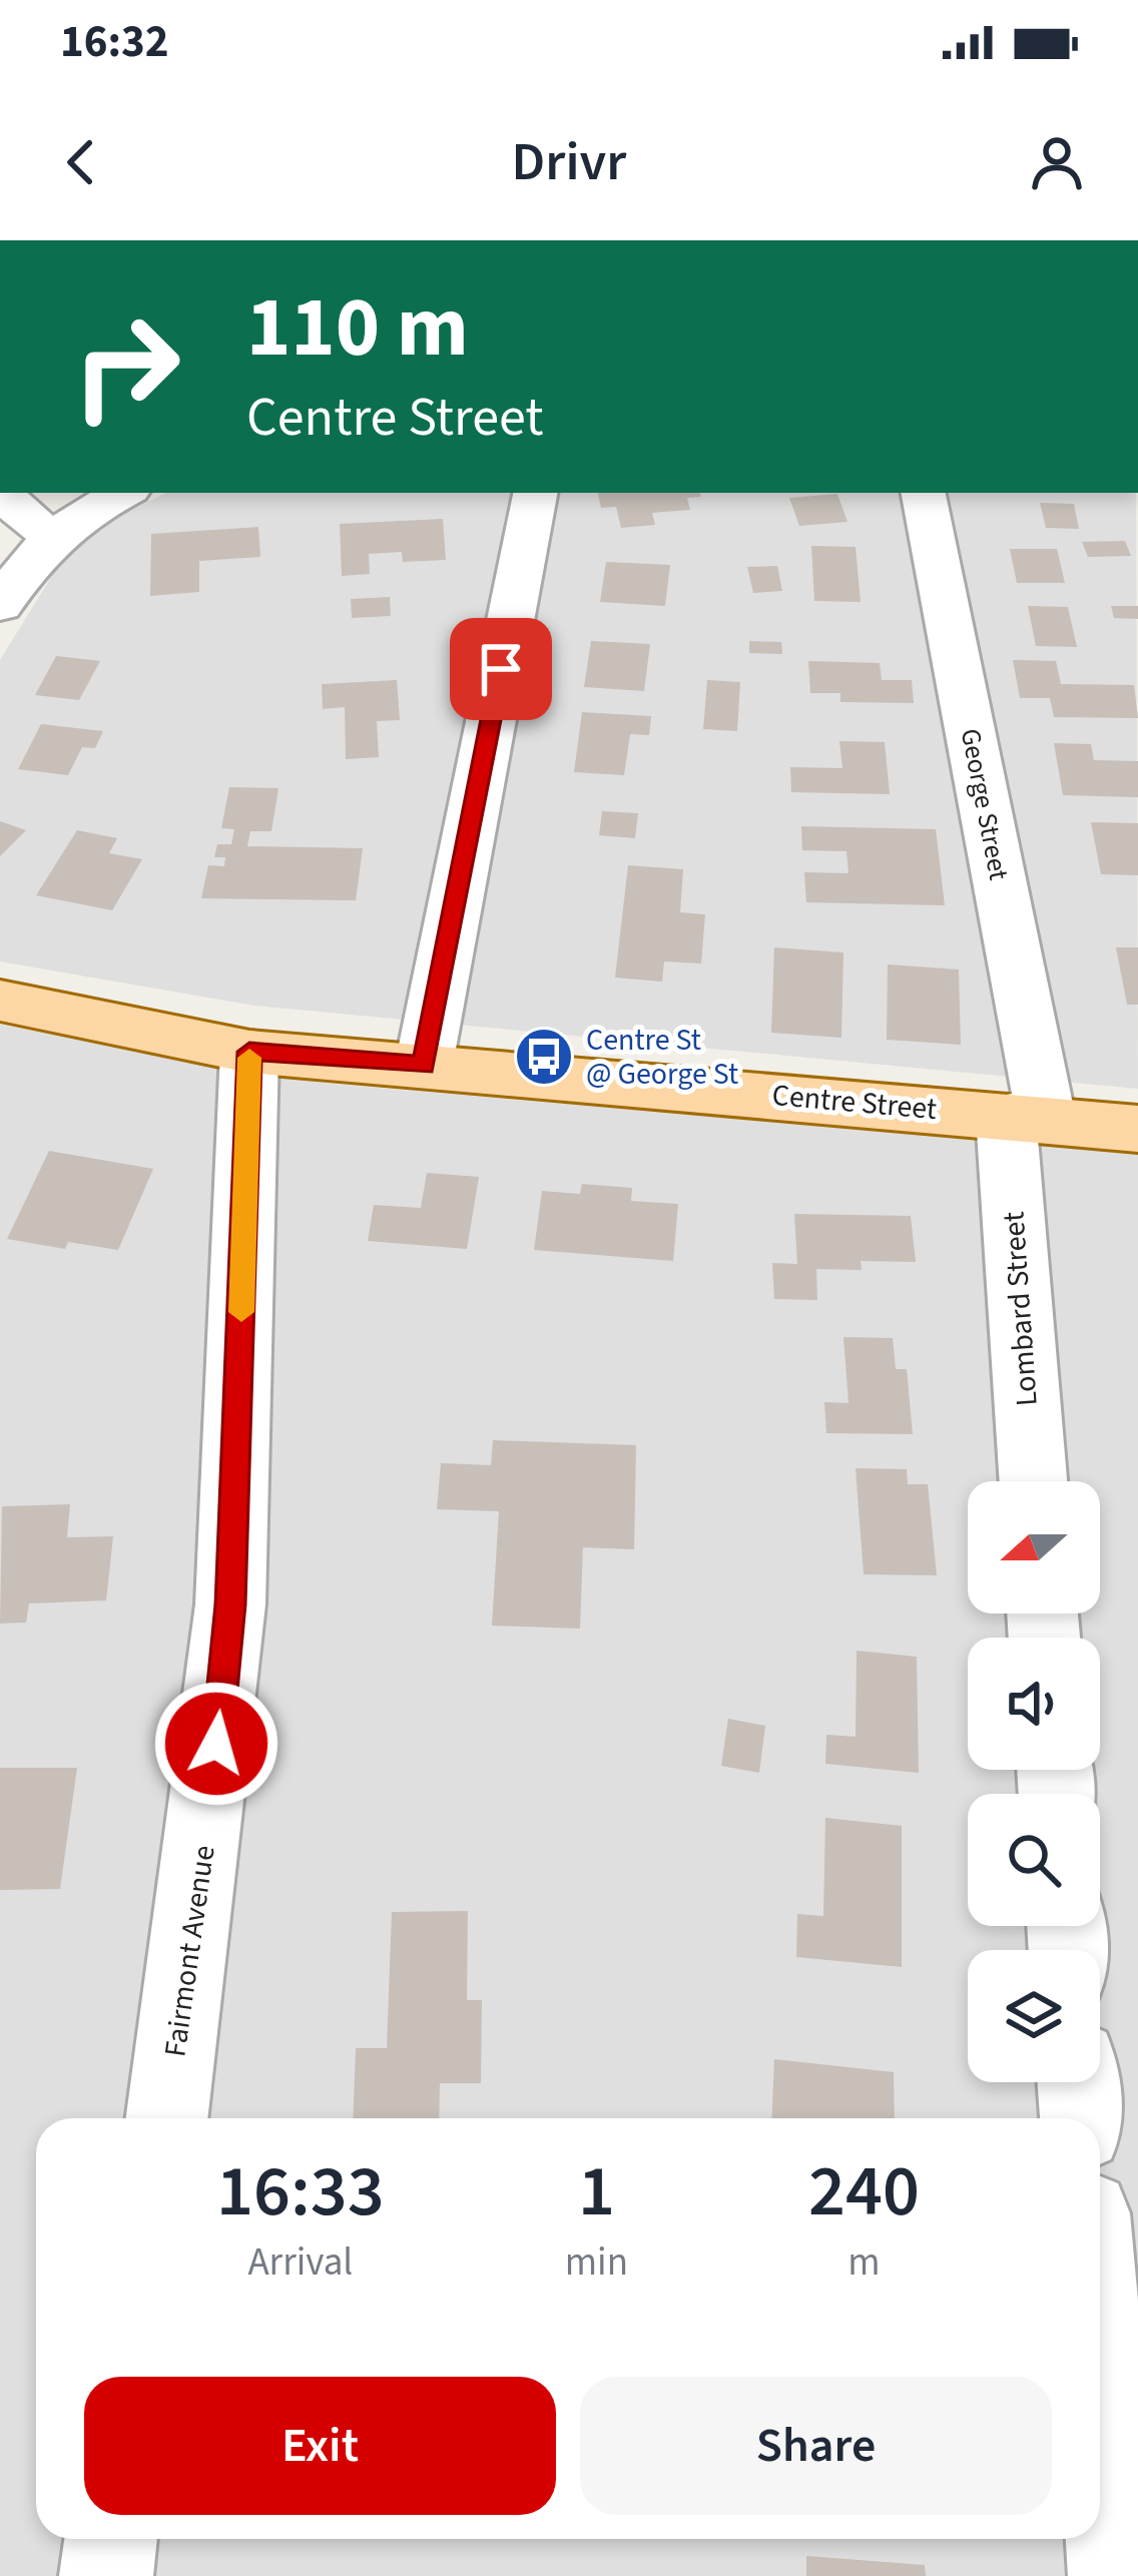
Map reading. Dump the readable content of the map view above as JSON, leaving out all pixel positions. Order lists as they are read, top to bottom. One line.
{"streets":{"main road":["Centre Street"],"street":["George Street","Lombard Street","Fairmont Avenue"]},"crossings":[["George Street","Centre Street"],["George Street","Lombard Street"],["Centre Street","Lombard Street"],["Centre Street","Fairmont Avenue"]],"places":{"bus stop":["Centre St @ George St"]},"north":"left","page":{"status":"16:32","header":"Drivr","turn":["110 m","Centre Street"],"eta":["16:33","Arrival","1","min","240","m"],"buttons":["Exit","Share"]}}
